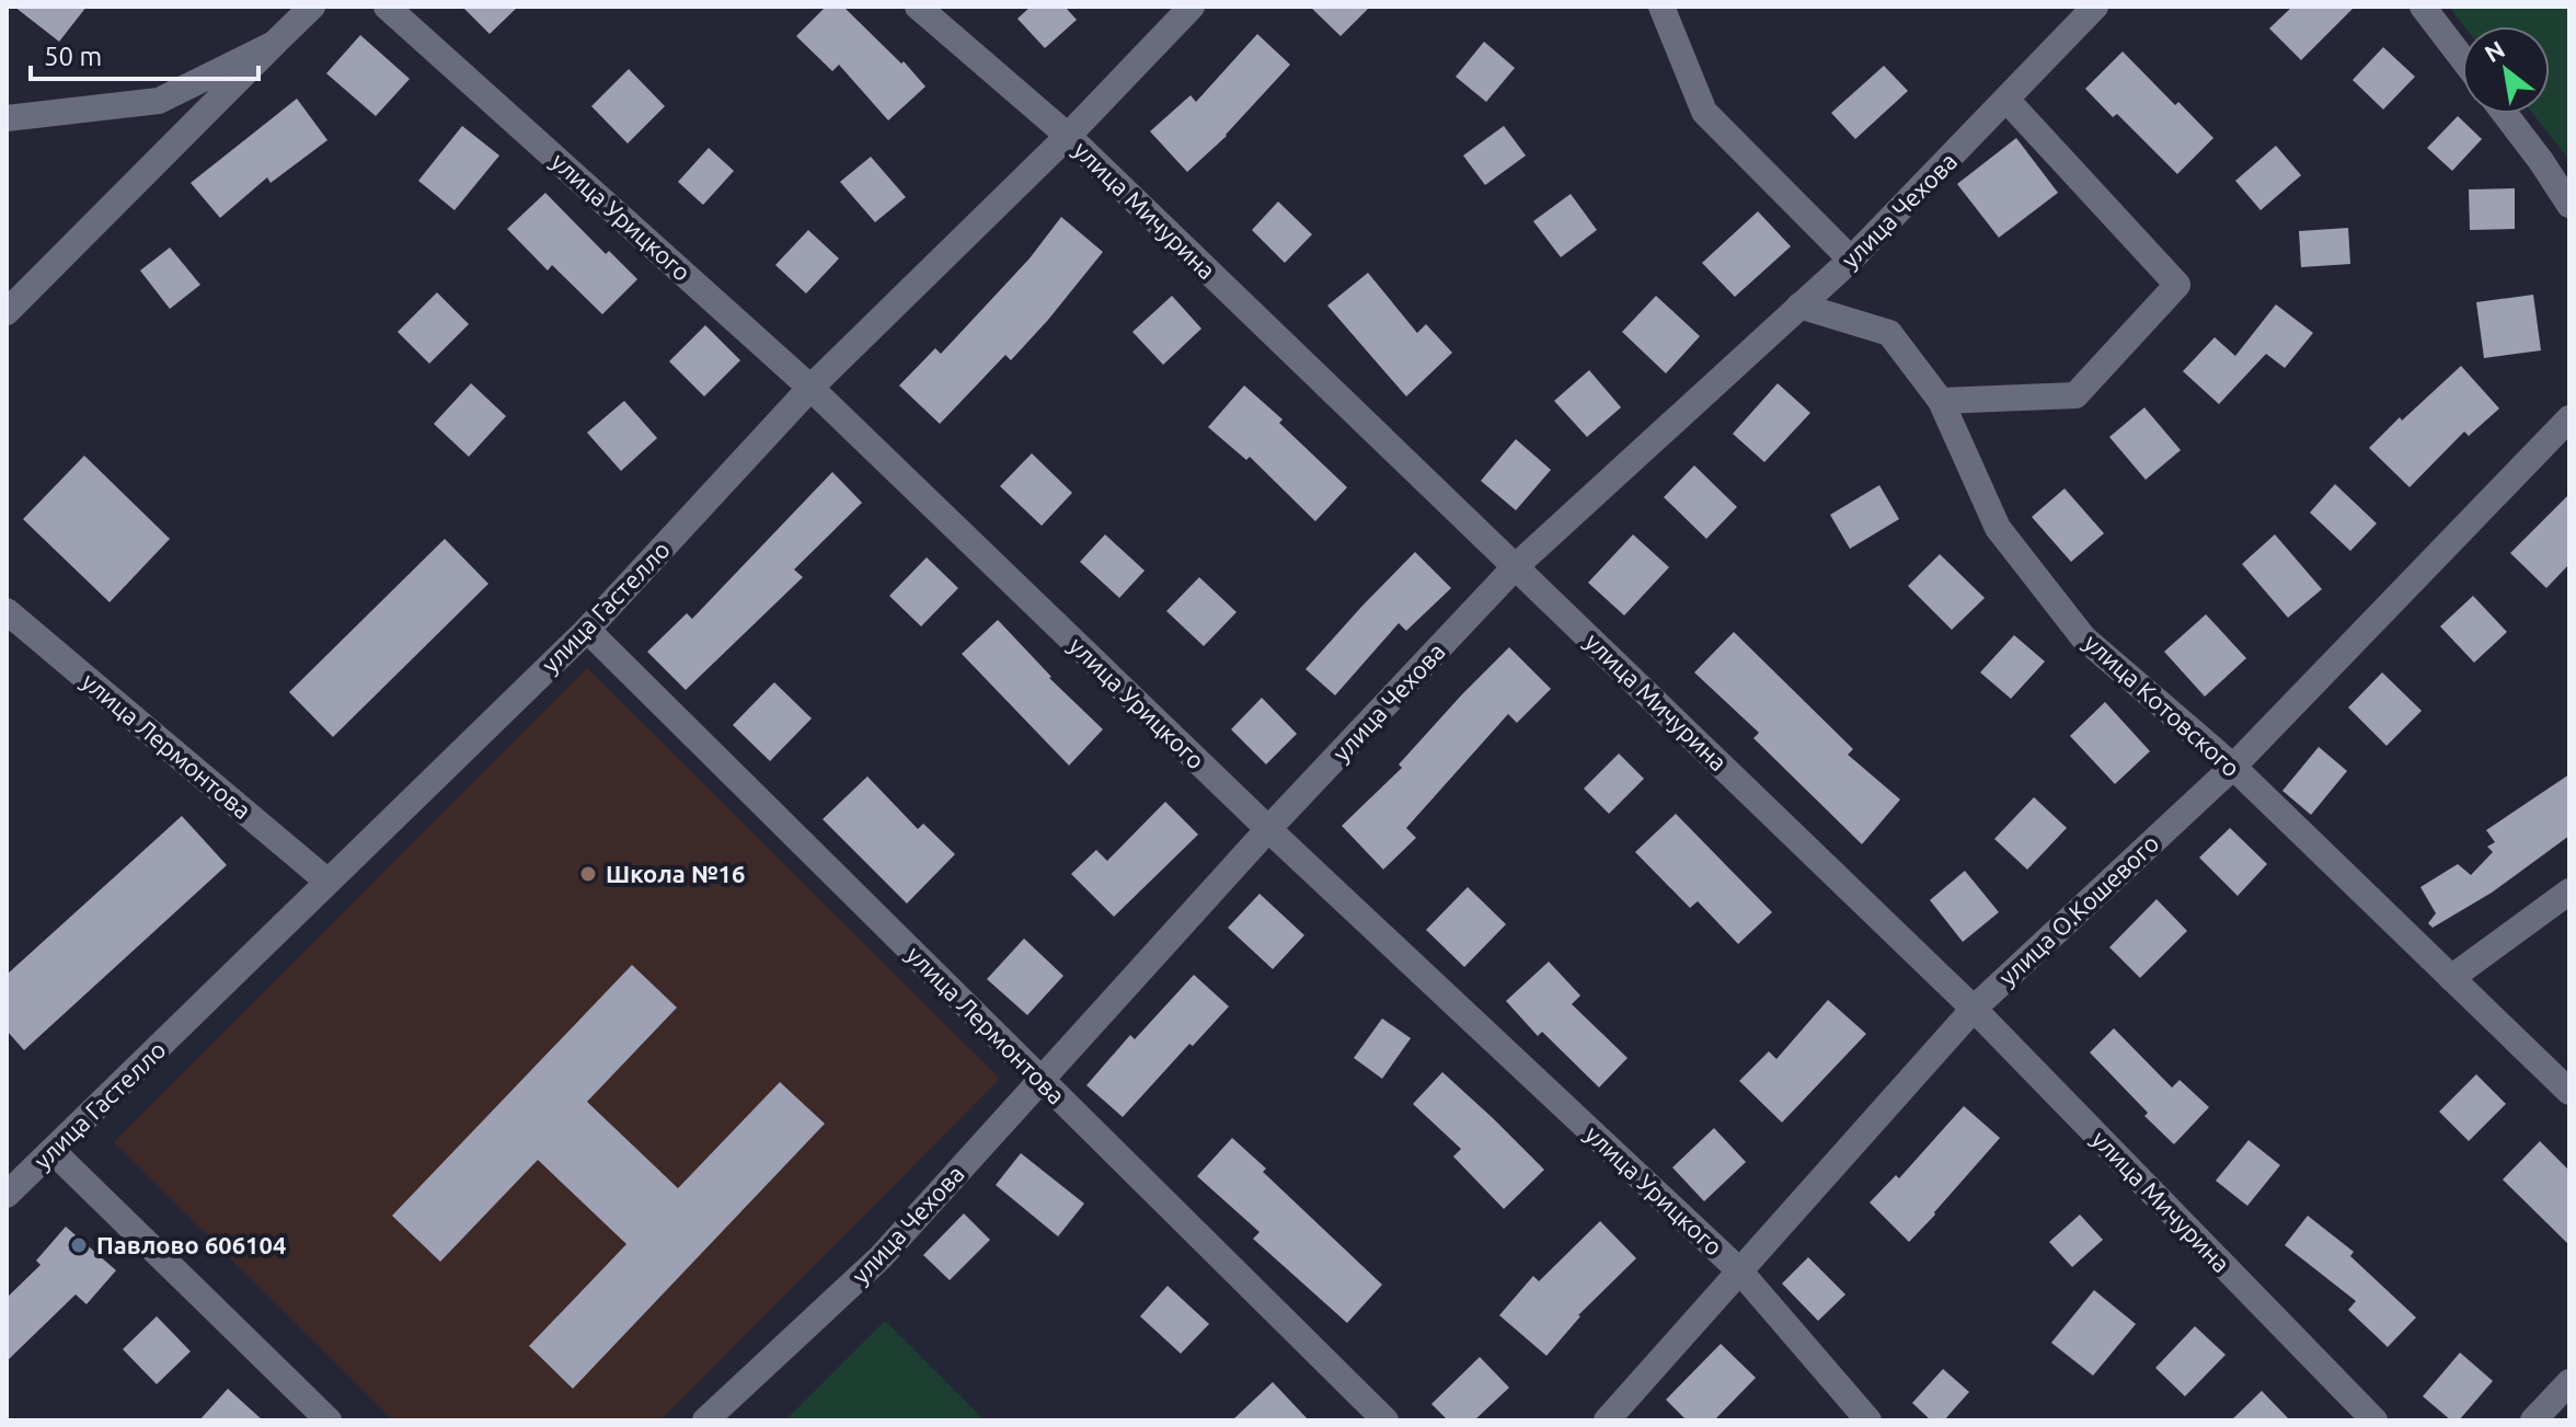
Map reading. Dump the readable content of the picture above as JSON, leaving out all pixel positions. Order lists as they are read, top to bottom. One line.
{"streets":{"street":["улица Мичурина","улица Чехова","улица Урицкого","улица Гастелло","улица Котовского","улица Лермонтова","улица О.Кошевого"]},"crossings":[["улица Мичурина","улица Чехова"],["улица Мичурина","улица Гастелло"],["улица Мичурина","улица О.Кошевого"],["улица Чехова","улица Урицкого"],["улица Чехова","улица Котовского"],["улица Чехова","улица Лермонтова"],["улица Урицкого","улица Гастелло"],["улица Урицкого","улица О.Кошевого"],["улица Гастелло","улица Лермонтова"],["улица Котовского","улица О.Кошевого"]],"places":["Школа №16","Павлово 606104"],"scale_bar":"50 m","north":"top left"}
